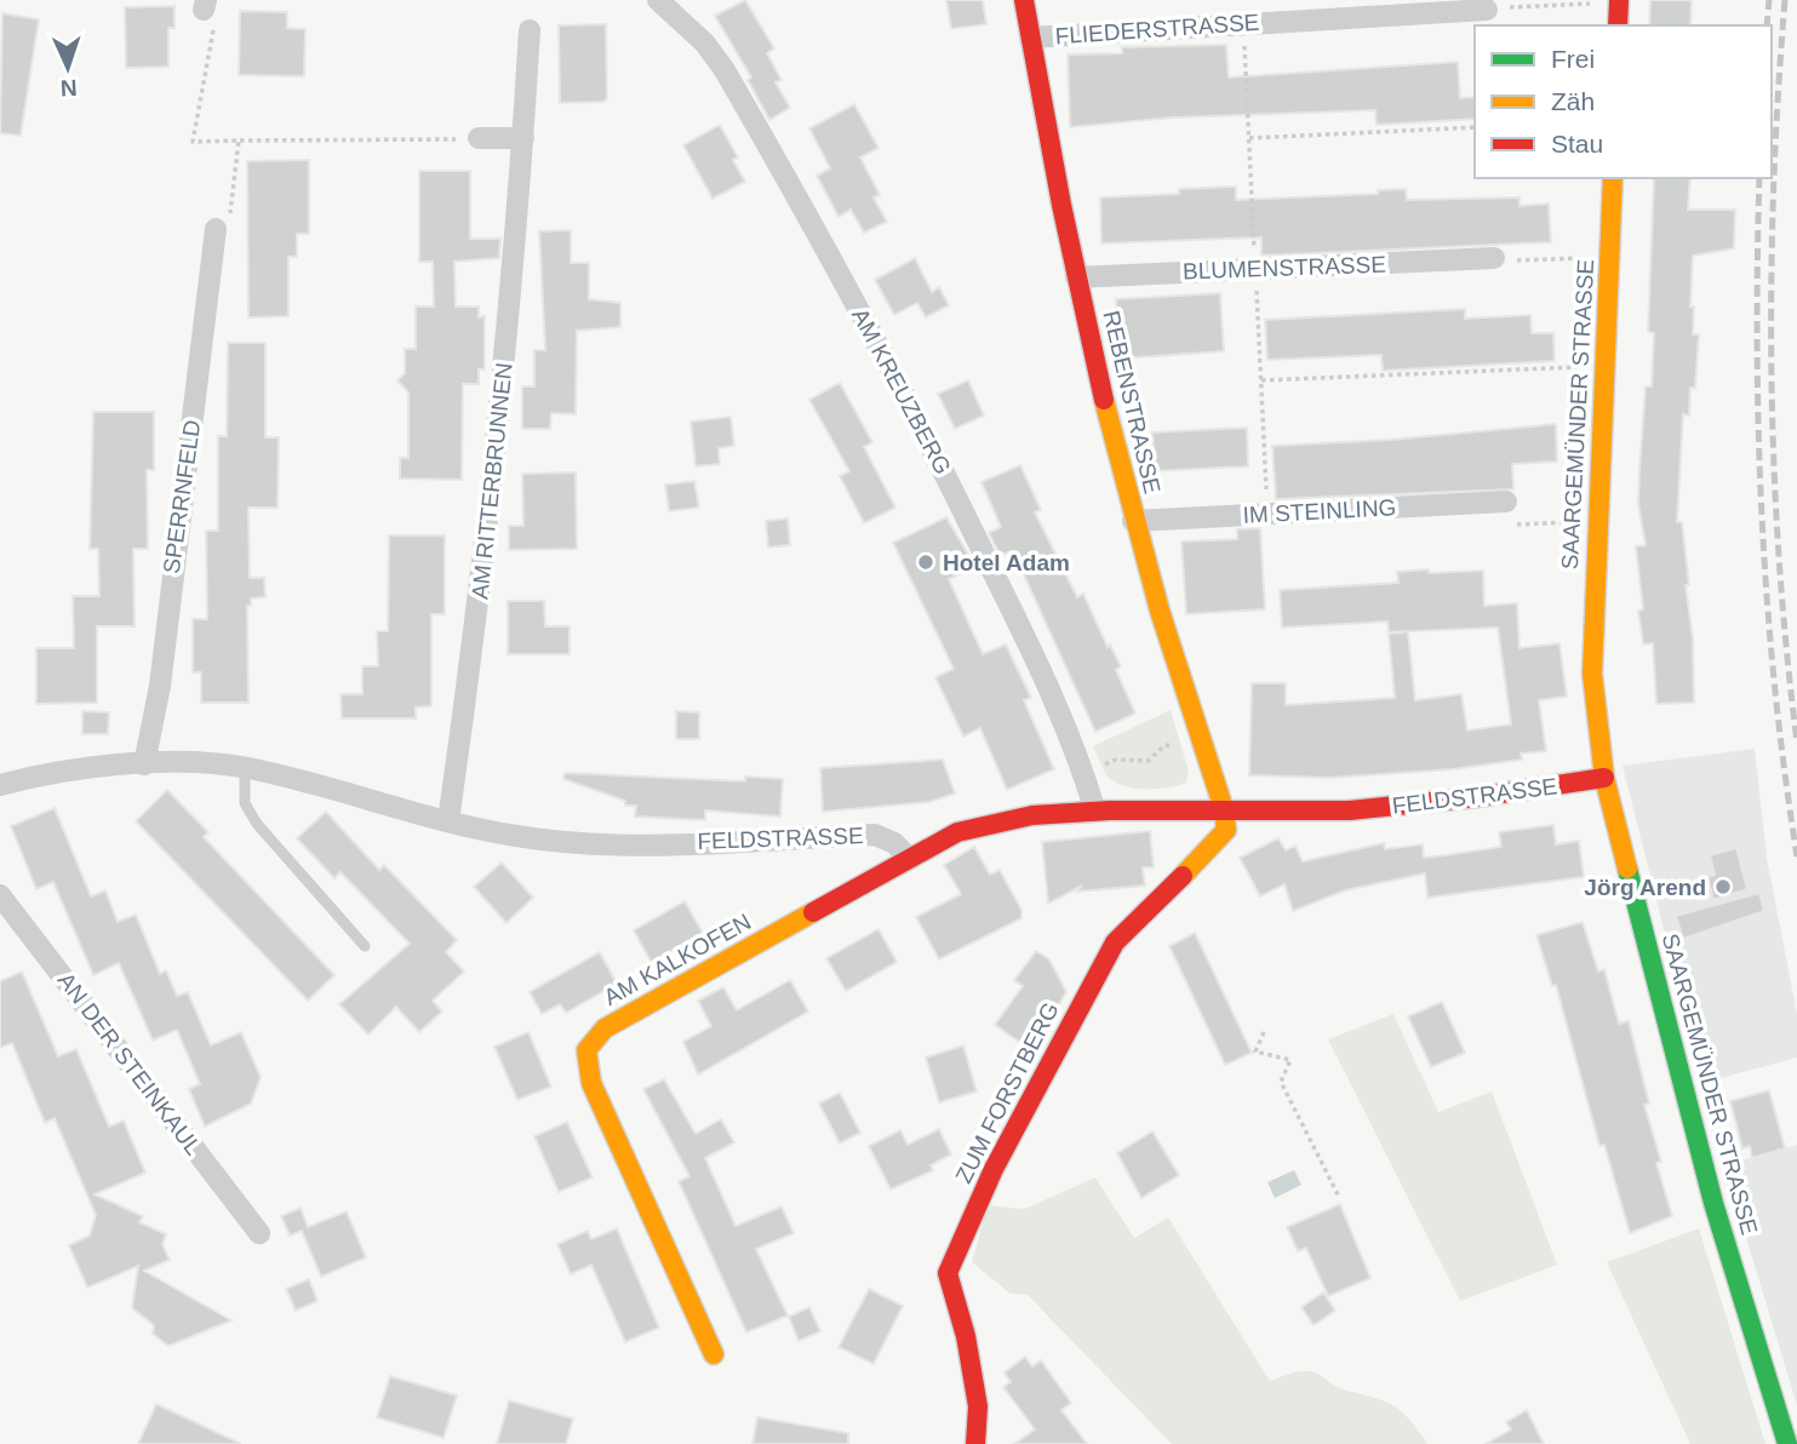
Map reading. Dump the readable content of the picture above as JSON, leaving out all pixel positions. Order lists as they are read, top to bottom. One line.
{"streets":{"street":["FLIEDERSTRASSE","BLUMENSTRASSE","AM KREUZBERG","REBENSTRASSE","SAARGEMÜNDER STRASSE","AM RITTERBRUNNEN","SPERRNFELD","IM STEINLING","FELDSTRASSE","AM KALKOFEN","AN DER STEINKAUL","ZUM FORSTBERG"]},"crossings":[["FLIEDERSTRASSE","REBENSTRASSE"],["BLUMENSTRASSE","REBENSTRASSE"],["AM KREUZBERG","FELDSTRASSE"],["REBENSTRASSE","IM STEINLING"],["REBENSTRASSE","FELDSTRASSE"],["REBENSTRASSE","ZUM FORSTBERG"],["SAARGEMÜNDER STRASSE","FELDSTRASSE"],["AM RITTERBRUNNEN","FELDSTRASSE"],["SPERRNFELD","FELDSTRASSE"],["FELDSTRASSE","AM KALKOFEN"],["FELDSTRASSE","ZUM FORSTBERG"]],"places":["Hotel Adam","Jörg Arend"],"legend":["Frei","Zäh","Stau"],"north":"bottom"}
